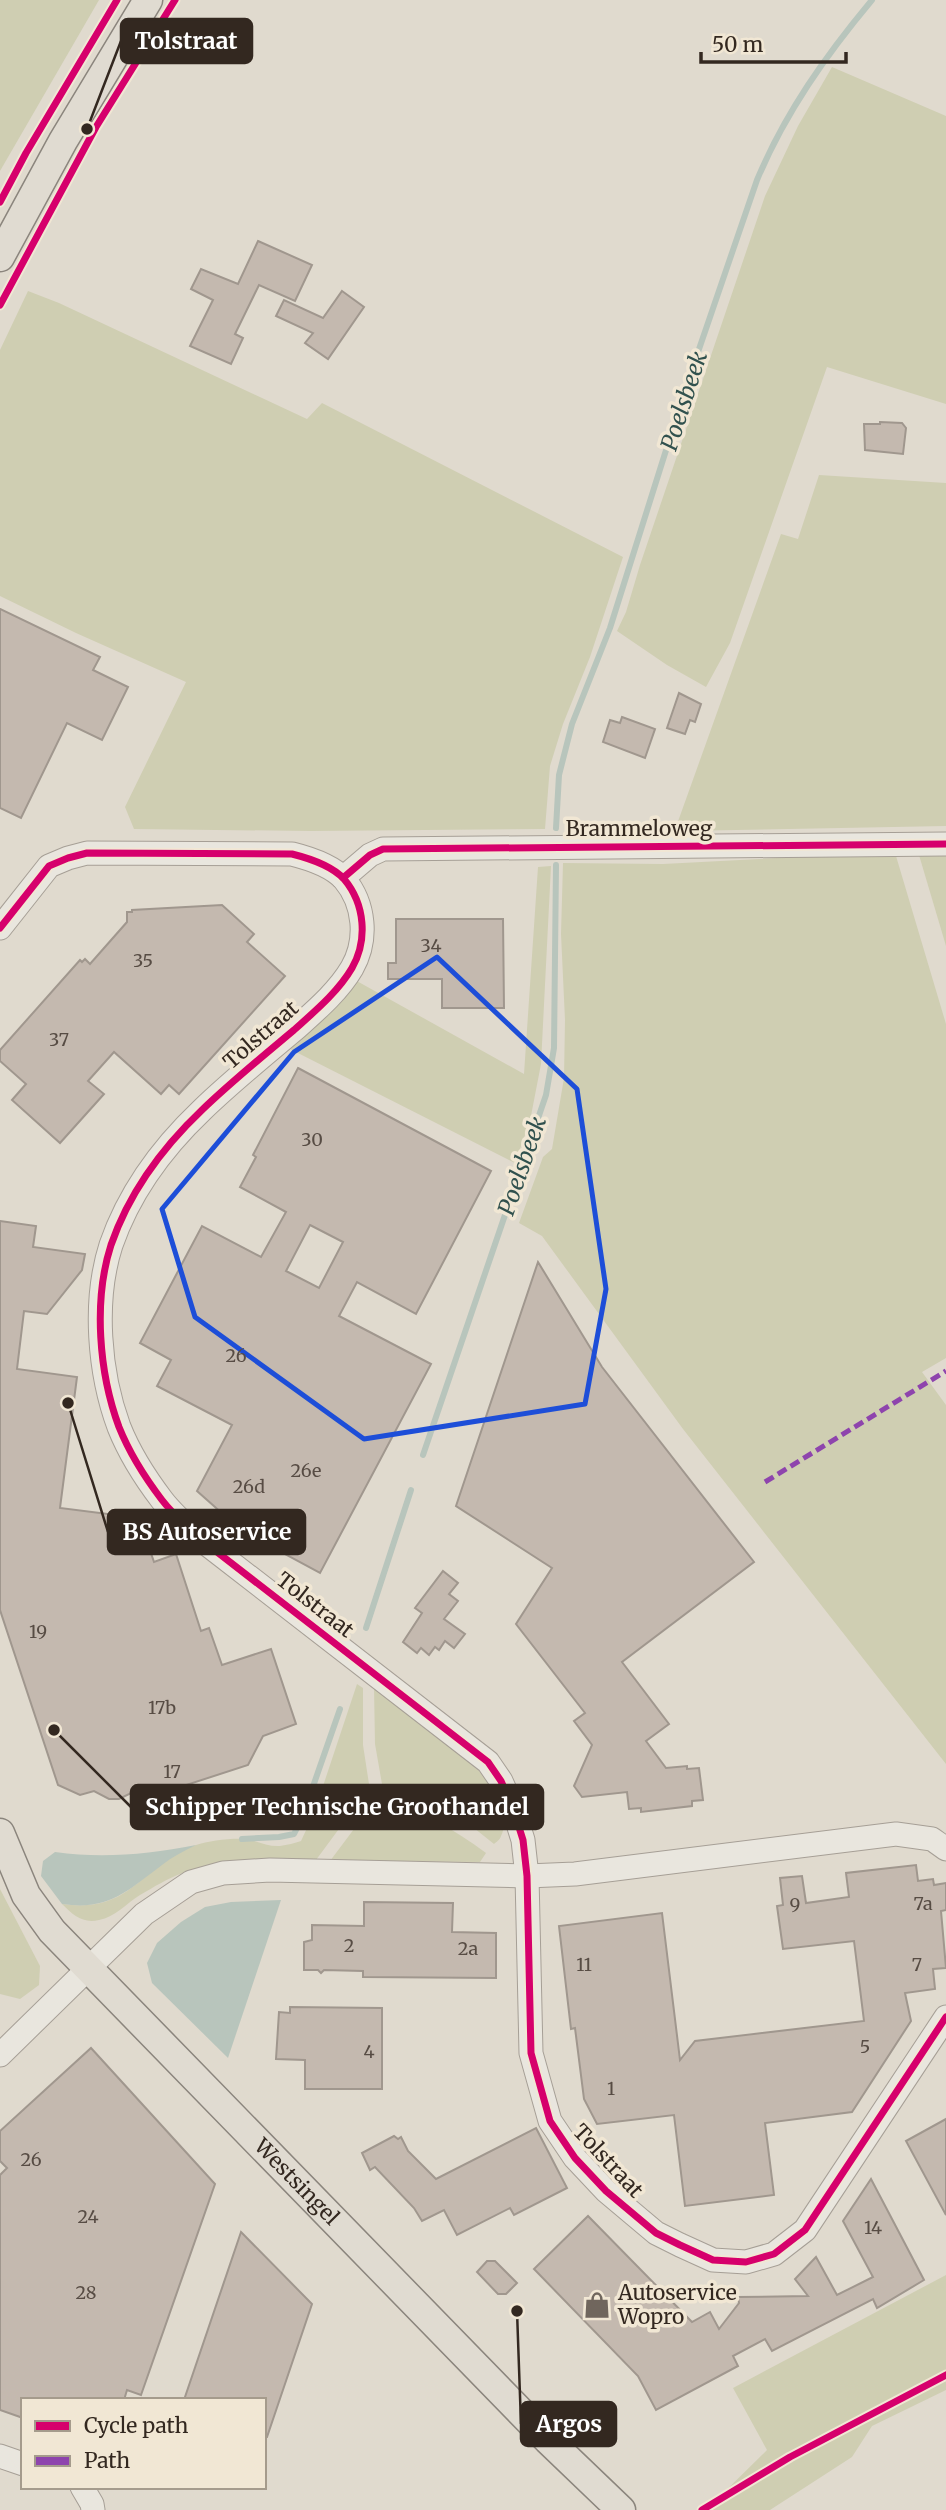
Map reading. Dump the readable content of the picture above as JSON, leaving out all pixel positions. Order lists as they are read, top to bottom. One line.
{"streets":{"main road":["Westsingel"],"street":["Brammeloweg","Tolstraat"]},"crossings":[["Brammeloweg","Tolstraat"]],"water":["Poelsbeek"],"places":{"other":["Tolstraat","BS Autoservice","Schipper Technische Groothandel","Argos"],"shop":["Autoservice Wopro"]},"house_numbers":["34","35","37","30","26","26e","26d","19","17b","17","7a","9","2","2a","11","7","5","4","1","26","24","14","28"],"legend":["Cycle path","Path"],"scale_bar":"50 m"}
